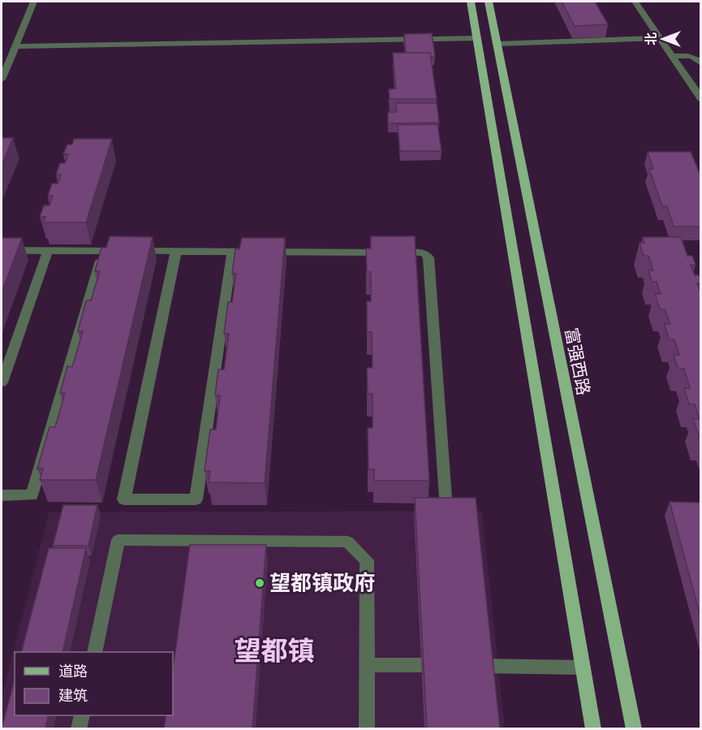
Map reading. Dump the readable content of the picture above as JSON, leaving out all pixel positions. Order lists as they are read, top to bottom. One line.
{"streets":{"main road":["富强西路"]},"districts":["望都镇"],"places":["望都镇政府"],"legend":["道路","建筑"],"north":"left"}
